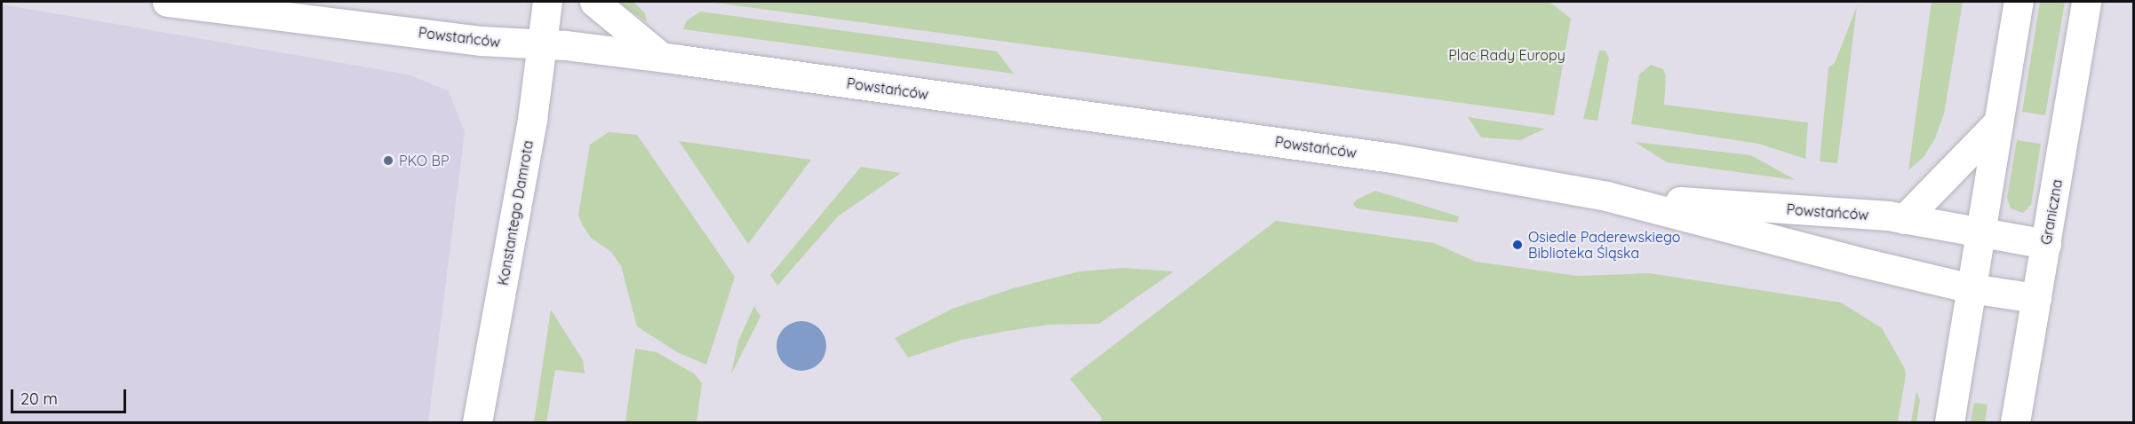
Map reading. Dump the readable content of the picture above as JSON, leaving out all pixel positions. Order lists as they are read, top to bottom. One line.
{"streets":{"street":["Powstańców","Graniczna","Konstantego Damrota"]},"crossings":[["Powstańców","Graniczna"],["Powstańców","Konstantego Damrota"]],"parks":["Plac Rady Europy"],"places":["PKO BP","Osiedle Paderewskiego Biblioteka Śląska"],"scale_bar":"20 m"}
